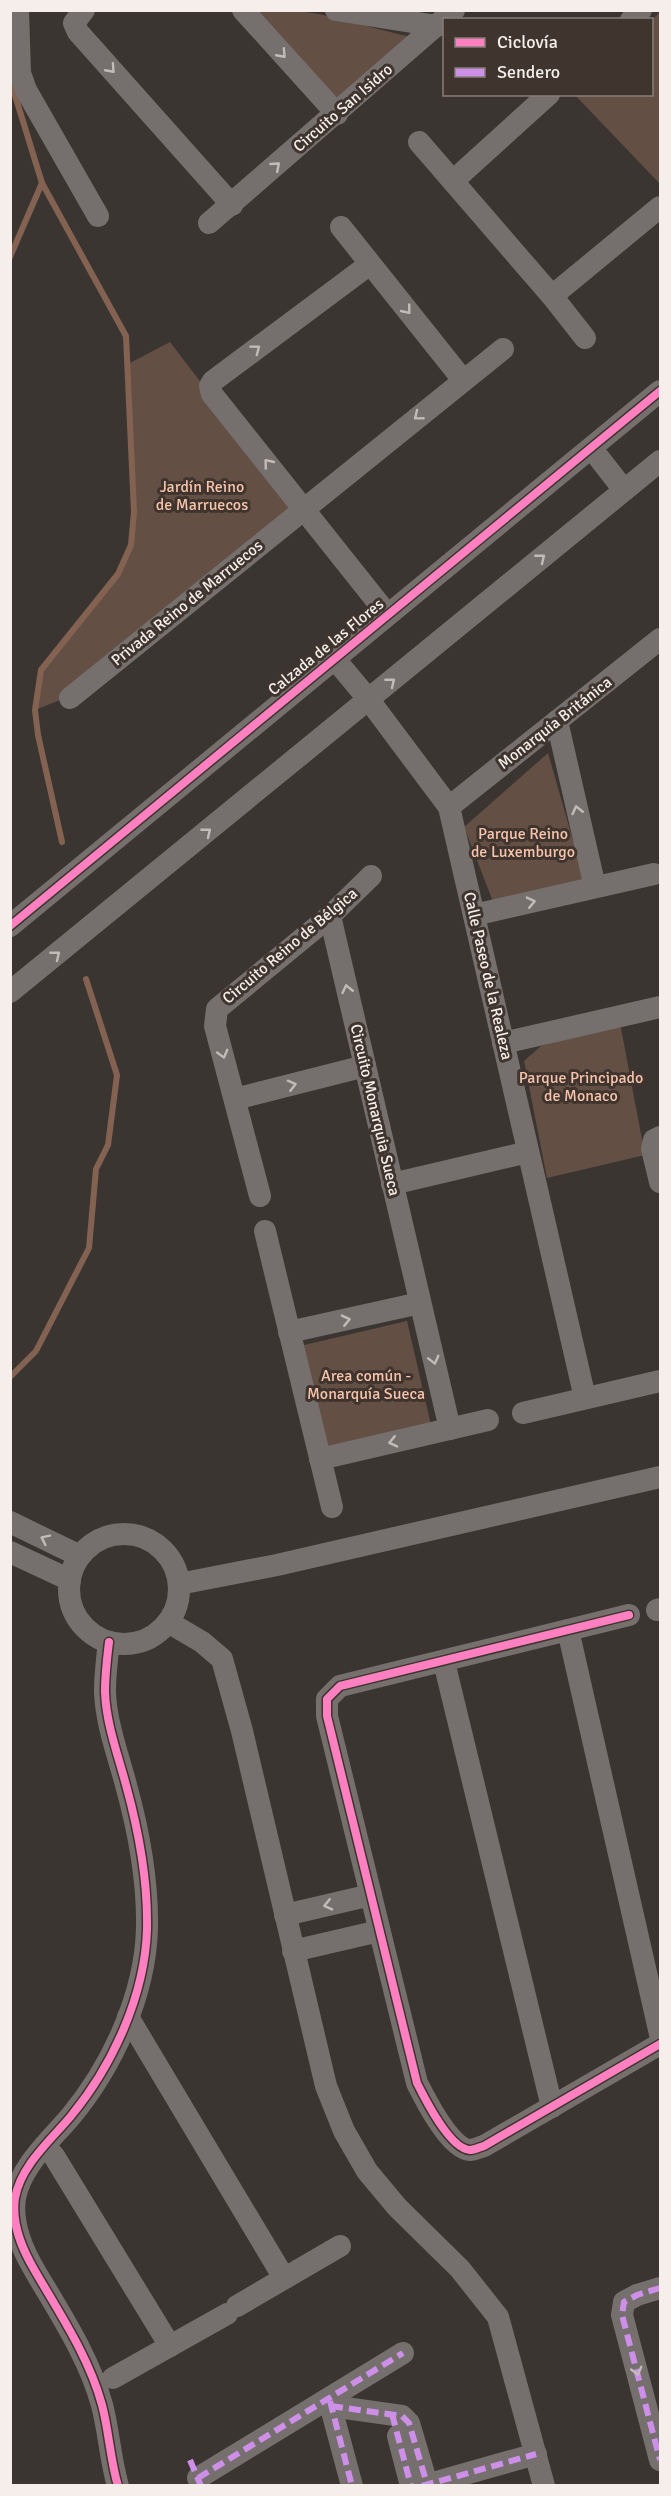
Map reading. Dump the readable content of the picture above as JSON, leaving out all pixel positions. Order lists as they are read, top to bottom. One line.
{"streets":{"street":["Circuito San Isidro","Privada Reino de Marruecos","Calzada de las Flores","Monarquía Británica","Circuito Reino de Bélgica","Calle Paseo de la Realeza","Circuito Monarquia Sueca"]},"crossings":[["Calzada de las Flores","Calle Paseo de la Realeza"],["Monarquía Británica","Calle Paseo de la Realeza"],["Circuito Reino de Bélgica","Circuito Monarquia Sueca"]],"one_way":["Circuito San Isidro"],"parks":["Jardín Reino de Marruecos","Parque Reino de Luxemburgo","Parque Principado de Monaco","Area común - Monarquía Sueca"],"legend":["Ciclovía","Sendero"]}
